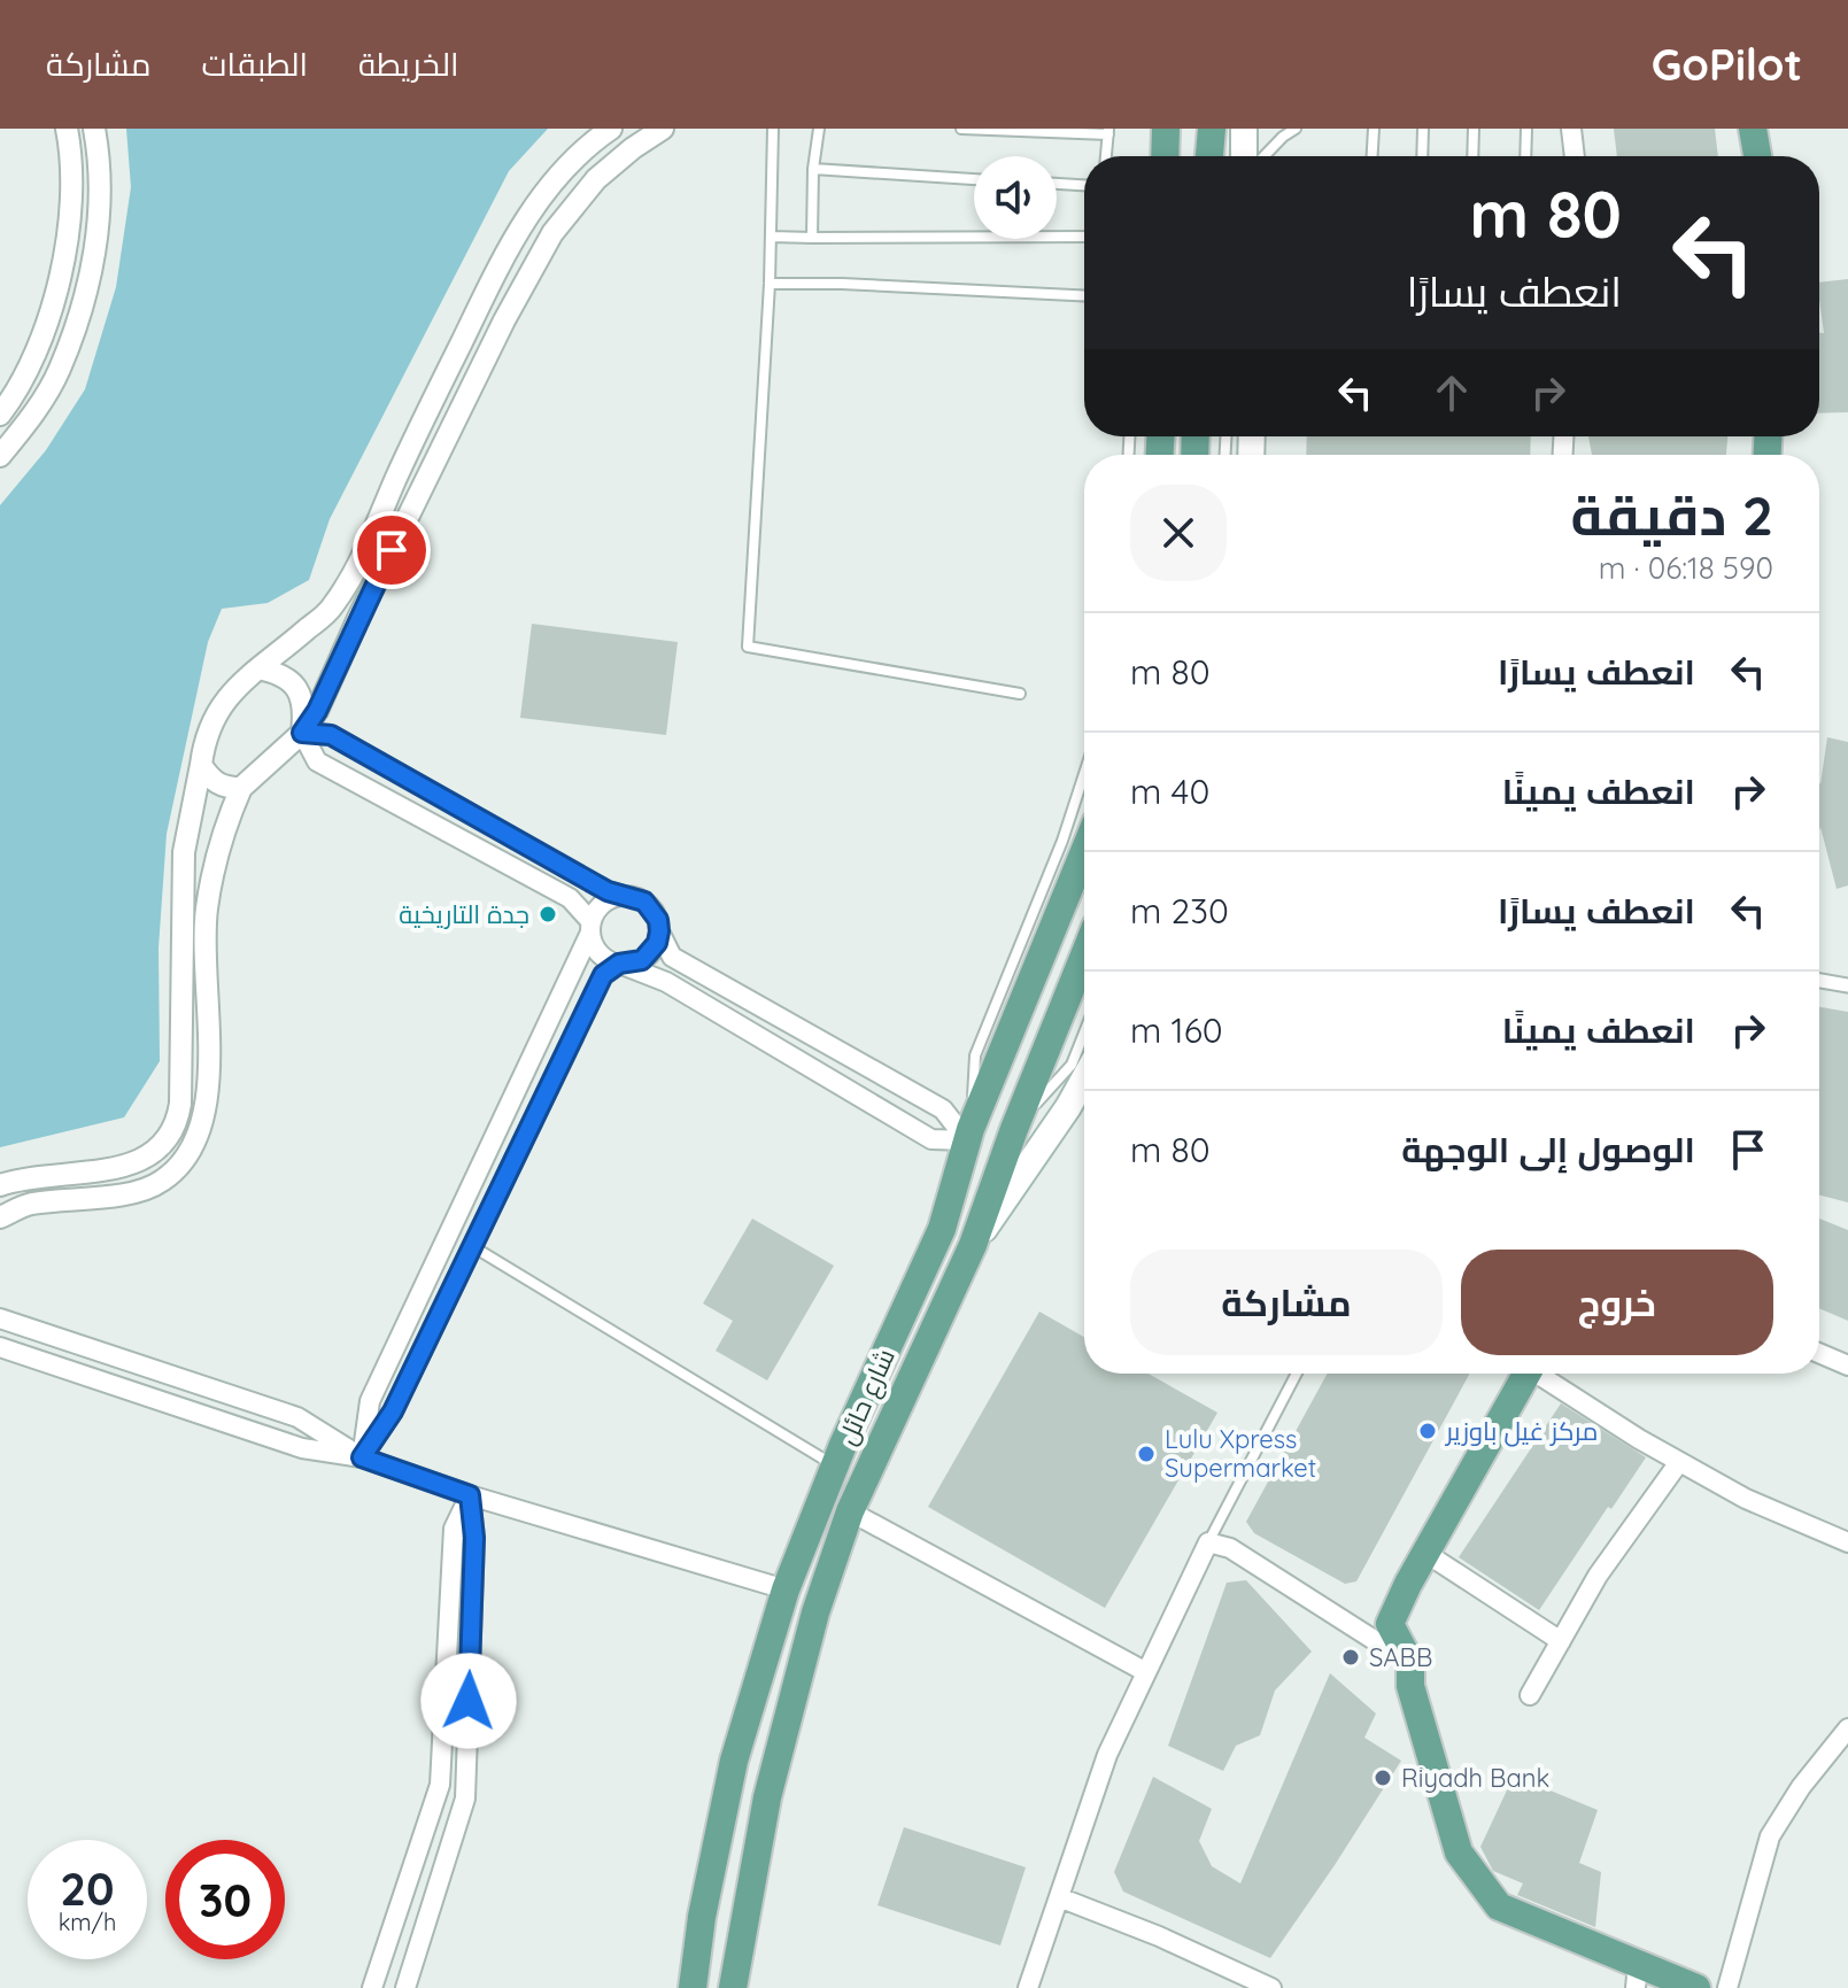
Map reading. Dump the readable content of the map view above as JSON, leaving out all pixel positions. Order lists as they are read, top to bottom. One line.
{"streets":{"main road":["شارع حائل"]},"places":["جدة التاريخية","مركز غيل باوزير","Lulu Xpress Supermarket","SABB","Riyadh Bank"],"page":{"header":"GoPilot","nav":["الخريطة","الطبقات","مشاركة"],"turn":["80 m","انعطف يسارًا"],"heading":["2 دقيقة","590 m · 06:18"],"list":[{"name":"انعطف يسارًا","value":"80 m"},{"name":"انعطف يمينًا","value":"40 m"},{"name":"انعطف يسارًا","value":"230 m"},{"name":"انعطف يمينًا","value":"160 m"},{"name":"الوصول إلى الوجهة","value":"80 m"}],"buttons":["خروج","مشاركة"],"speed":"20 km/h","limit":"30"}}
